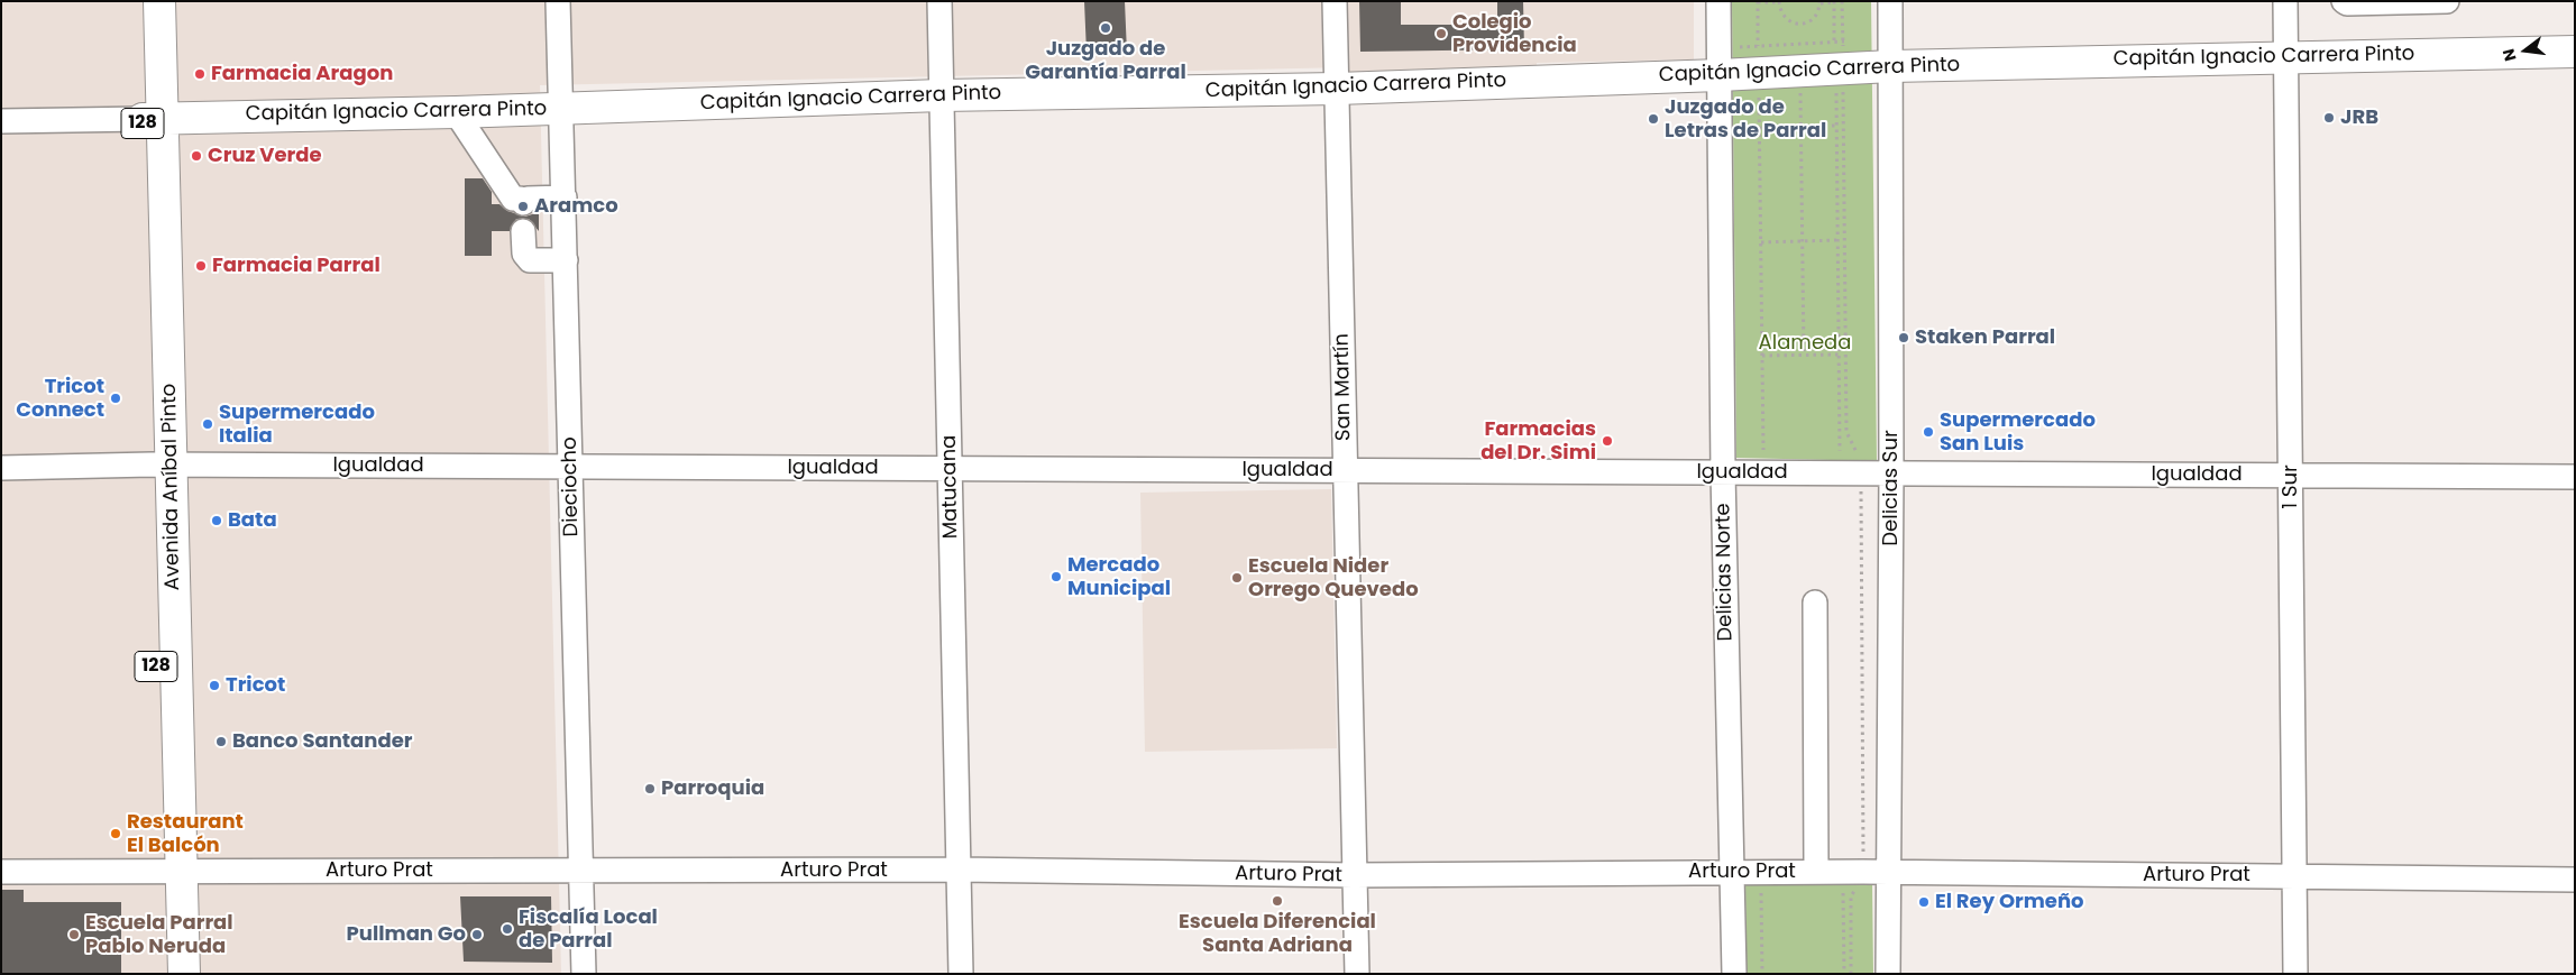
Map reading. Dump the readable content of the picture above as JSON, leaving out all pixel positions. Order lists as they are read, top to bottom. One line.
{"streets":{"main road":["Capitán Ignacio Carrera Pinto","128","Avenida Aníbal Pinto"],"street":["San Martín","Igualdad","Dieciocho","Matucana","1 Sur","Delicias Sur","Delicias Norte","Arturo Prat"]},"crossings":[["Capitán Ignacio Carrera Pinto","San Martín"],["Capitán Ignacio Carrera Pinto","Avenida Aníbal Pinto"],["Capitán Ignacio Carrera Pinto","Dieciocho"],["Capitán Ignacio Carrera Pinto","Matucana"],["Capitán Ignacio Carrera Pinto","1 Sur"],["Capitán Ignacio Carrera Pinto","Delicias Sur"],["Capitán Ignacio Carrera Pinto","Delicias Norte"],["San Martín","Igualdad"],["San Martín","Arturo Prat"],["Igualdad","Avenida Aníbal Pinto"],["Igualdad","Dieciocho"],["Igualdad","Matucana"],["Igualdad","1 Sur"],["Igualdad","Delicias Sur"],["Igualdad","Delicias Norte"],["Avenida Aníbal Pinto","Arturo Prat"],["Dieciocho","Arturo Prat"],["Matucana","Arturo Prat"],["1 Sur","Arturo Prat"],["Delicias Sur","Arturo Prat"],["Delicias Norte","Arturo Prat"]],"parks":["Alameda"],"places":["Juzgado de Garantía Parral","Colegio Providencia","Farmacia Aragon","JRB","Juzgado de Letras de Parral","Cruz Verde","Aramco","Farmacia Parral","Staken Parral","Tricot Connect","Supermercado Italia","Supermercado San Luis","Farmacias del Dr. Simi","Bata","Mercado Municipal","Escuela Nider Orrego Quevedo","Tricot","Banco Santander","Parroquia","Restaurant El Balcón","Escuela Diferencial Santa Adriana","El Rey Ormeño","Fiscalía Local de Parral","Escuela Parral Pablo Neruda","Pullman Go"],"north":"left"}
